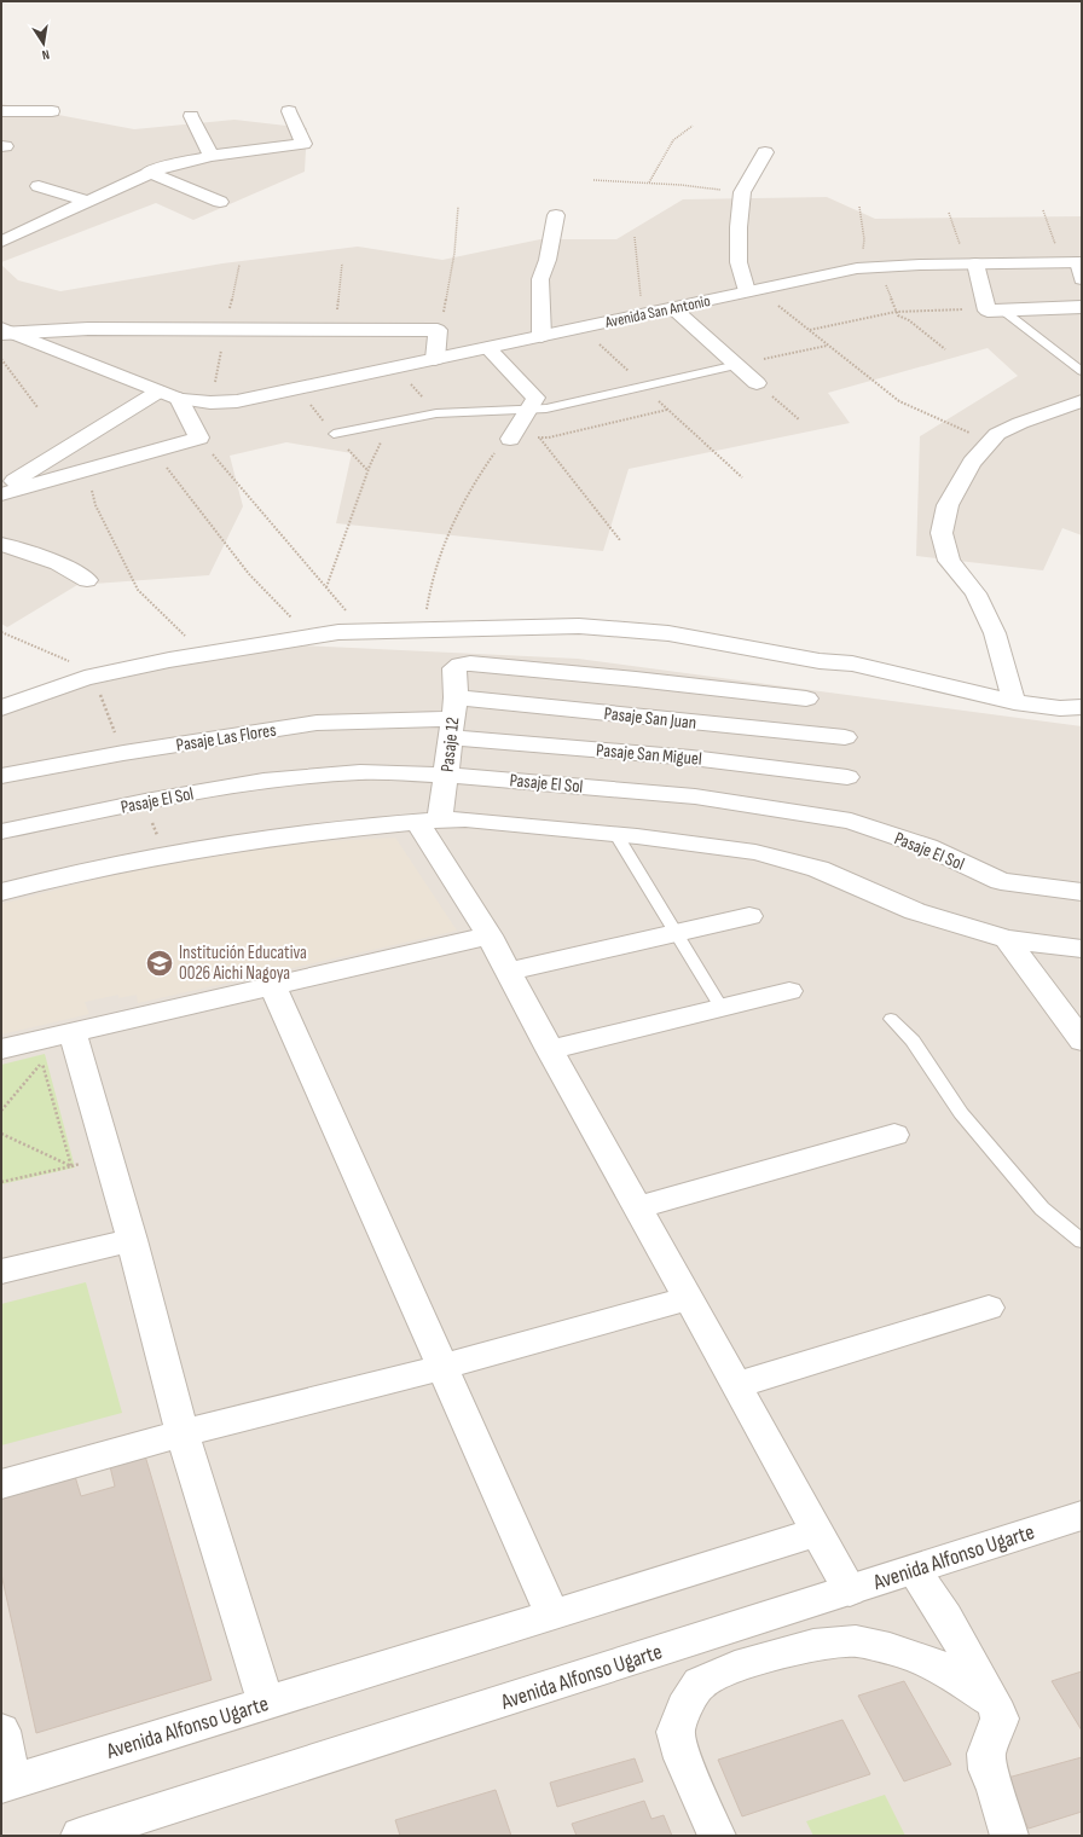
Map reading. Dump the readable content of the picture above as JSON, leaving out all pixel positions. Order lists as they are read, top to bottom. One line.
{"streets":{"street":["Avenida San Antonio","Pasaje San Juan","Pasaje Las Flores","Pasaje 12","Pasaje San Miguel","Pasaje El Sol","Avenida Alfonso Ugarte"]},"crossings":[["Pasaje San Juan","Pasaje Las Flores"],["Pasaje San Juan","Pasaje 12"],["Pasaje San Juan","Pasaje San Miguel"],["Pasaje Las Flores","Pasaje 12"],["Pasaje Las Flores","Pasaje San Miguel"],["Pasaje 12","Pasaje San Miguel"],["Pasaje 12","Pasaje El Sol"]],"places":{"school or university":["Institución Educativa 0026 Aichi Nagoya"]},"north":"bottom"}
